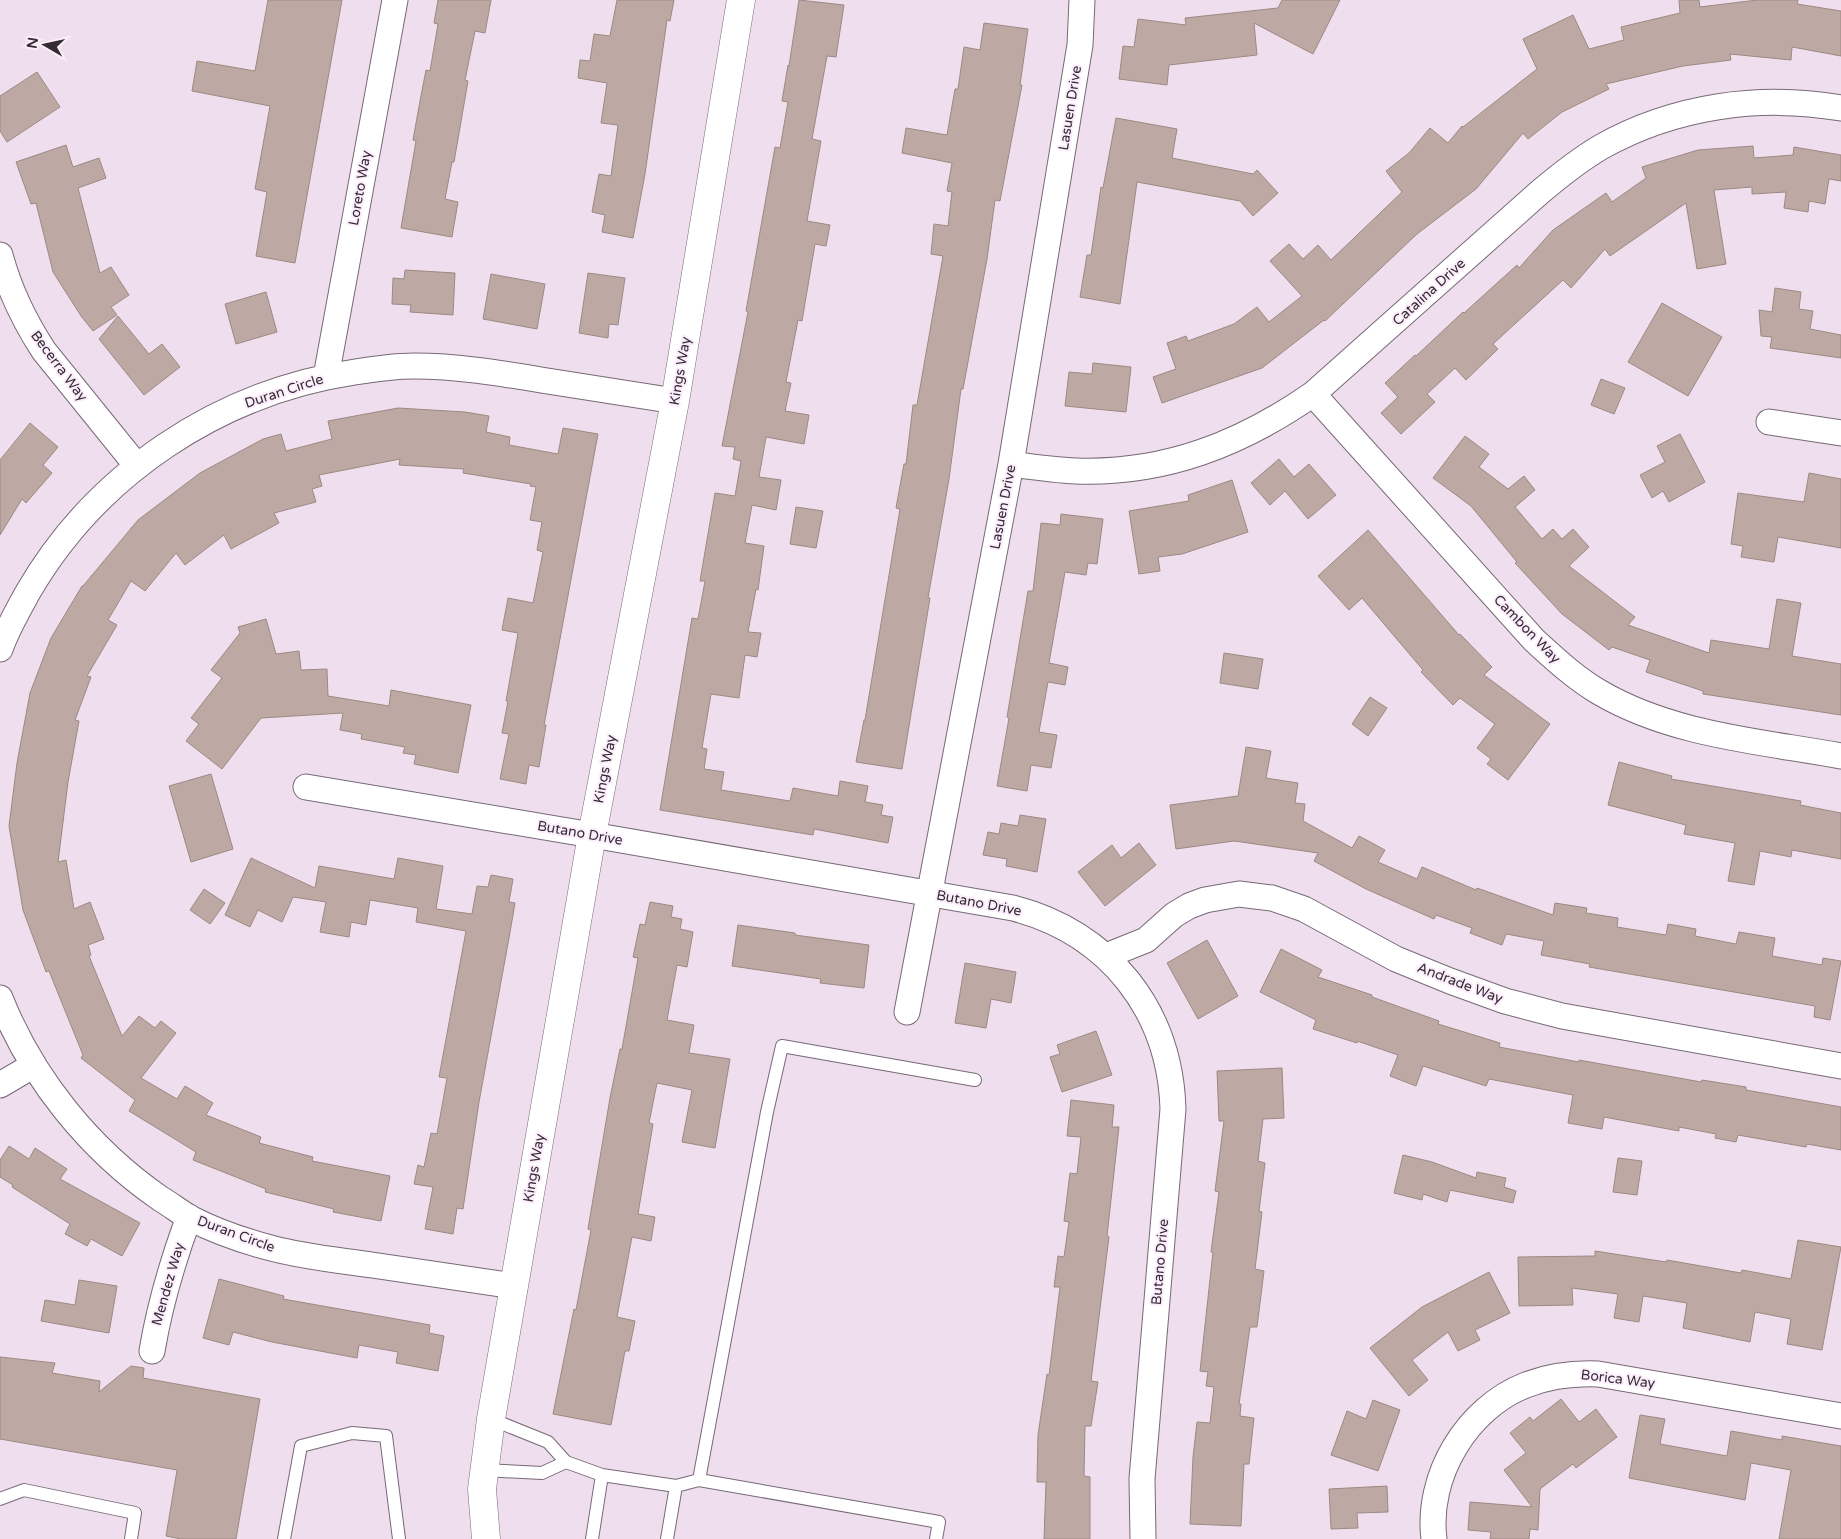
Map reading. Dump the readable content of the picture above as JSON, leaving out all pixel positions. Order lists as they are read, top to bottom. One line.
{"streets":{"street":["Lasuen Drive","Loreto Way","Catalina Drive","Becerra Way","Kings Way","Duran Circle","Cambon Way","Butano Drive","Andrade Way","Mendez Way","Borica Way"]},"crossings":[["Lasuen Drive","Catalina Drive"],["Lasuen Drive","Butano Drive"],["Loreto Way","Duran Circle"],["Catalina Drive","Cambon Way"],["Becerra Way","Duran Circle"],["Kings Way","Duran Circle"],["Kings Way","Butano Drive"],["Duran Circle","Mendez Way"],["Butano Drive","Andrade Way"]],"north":"left"}
